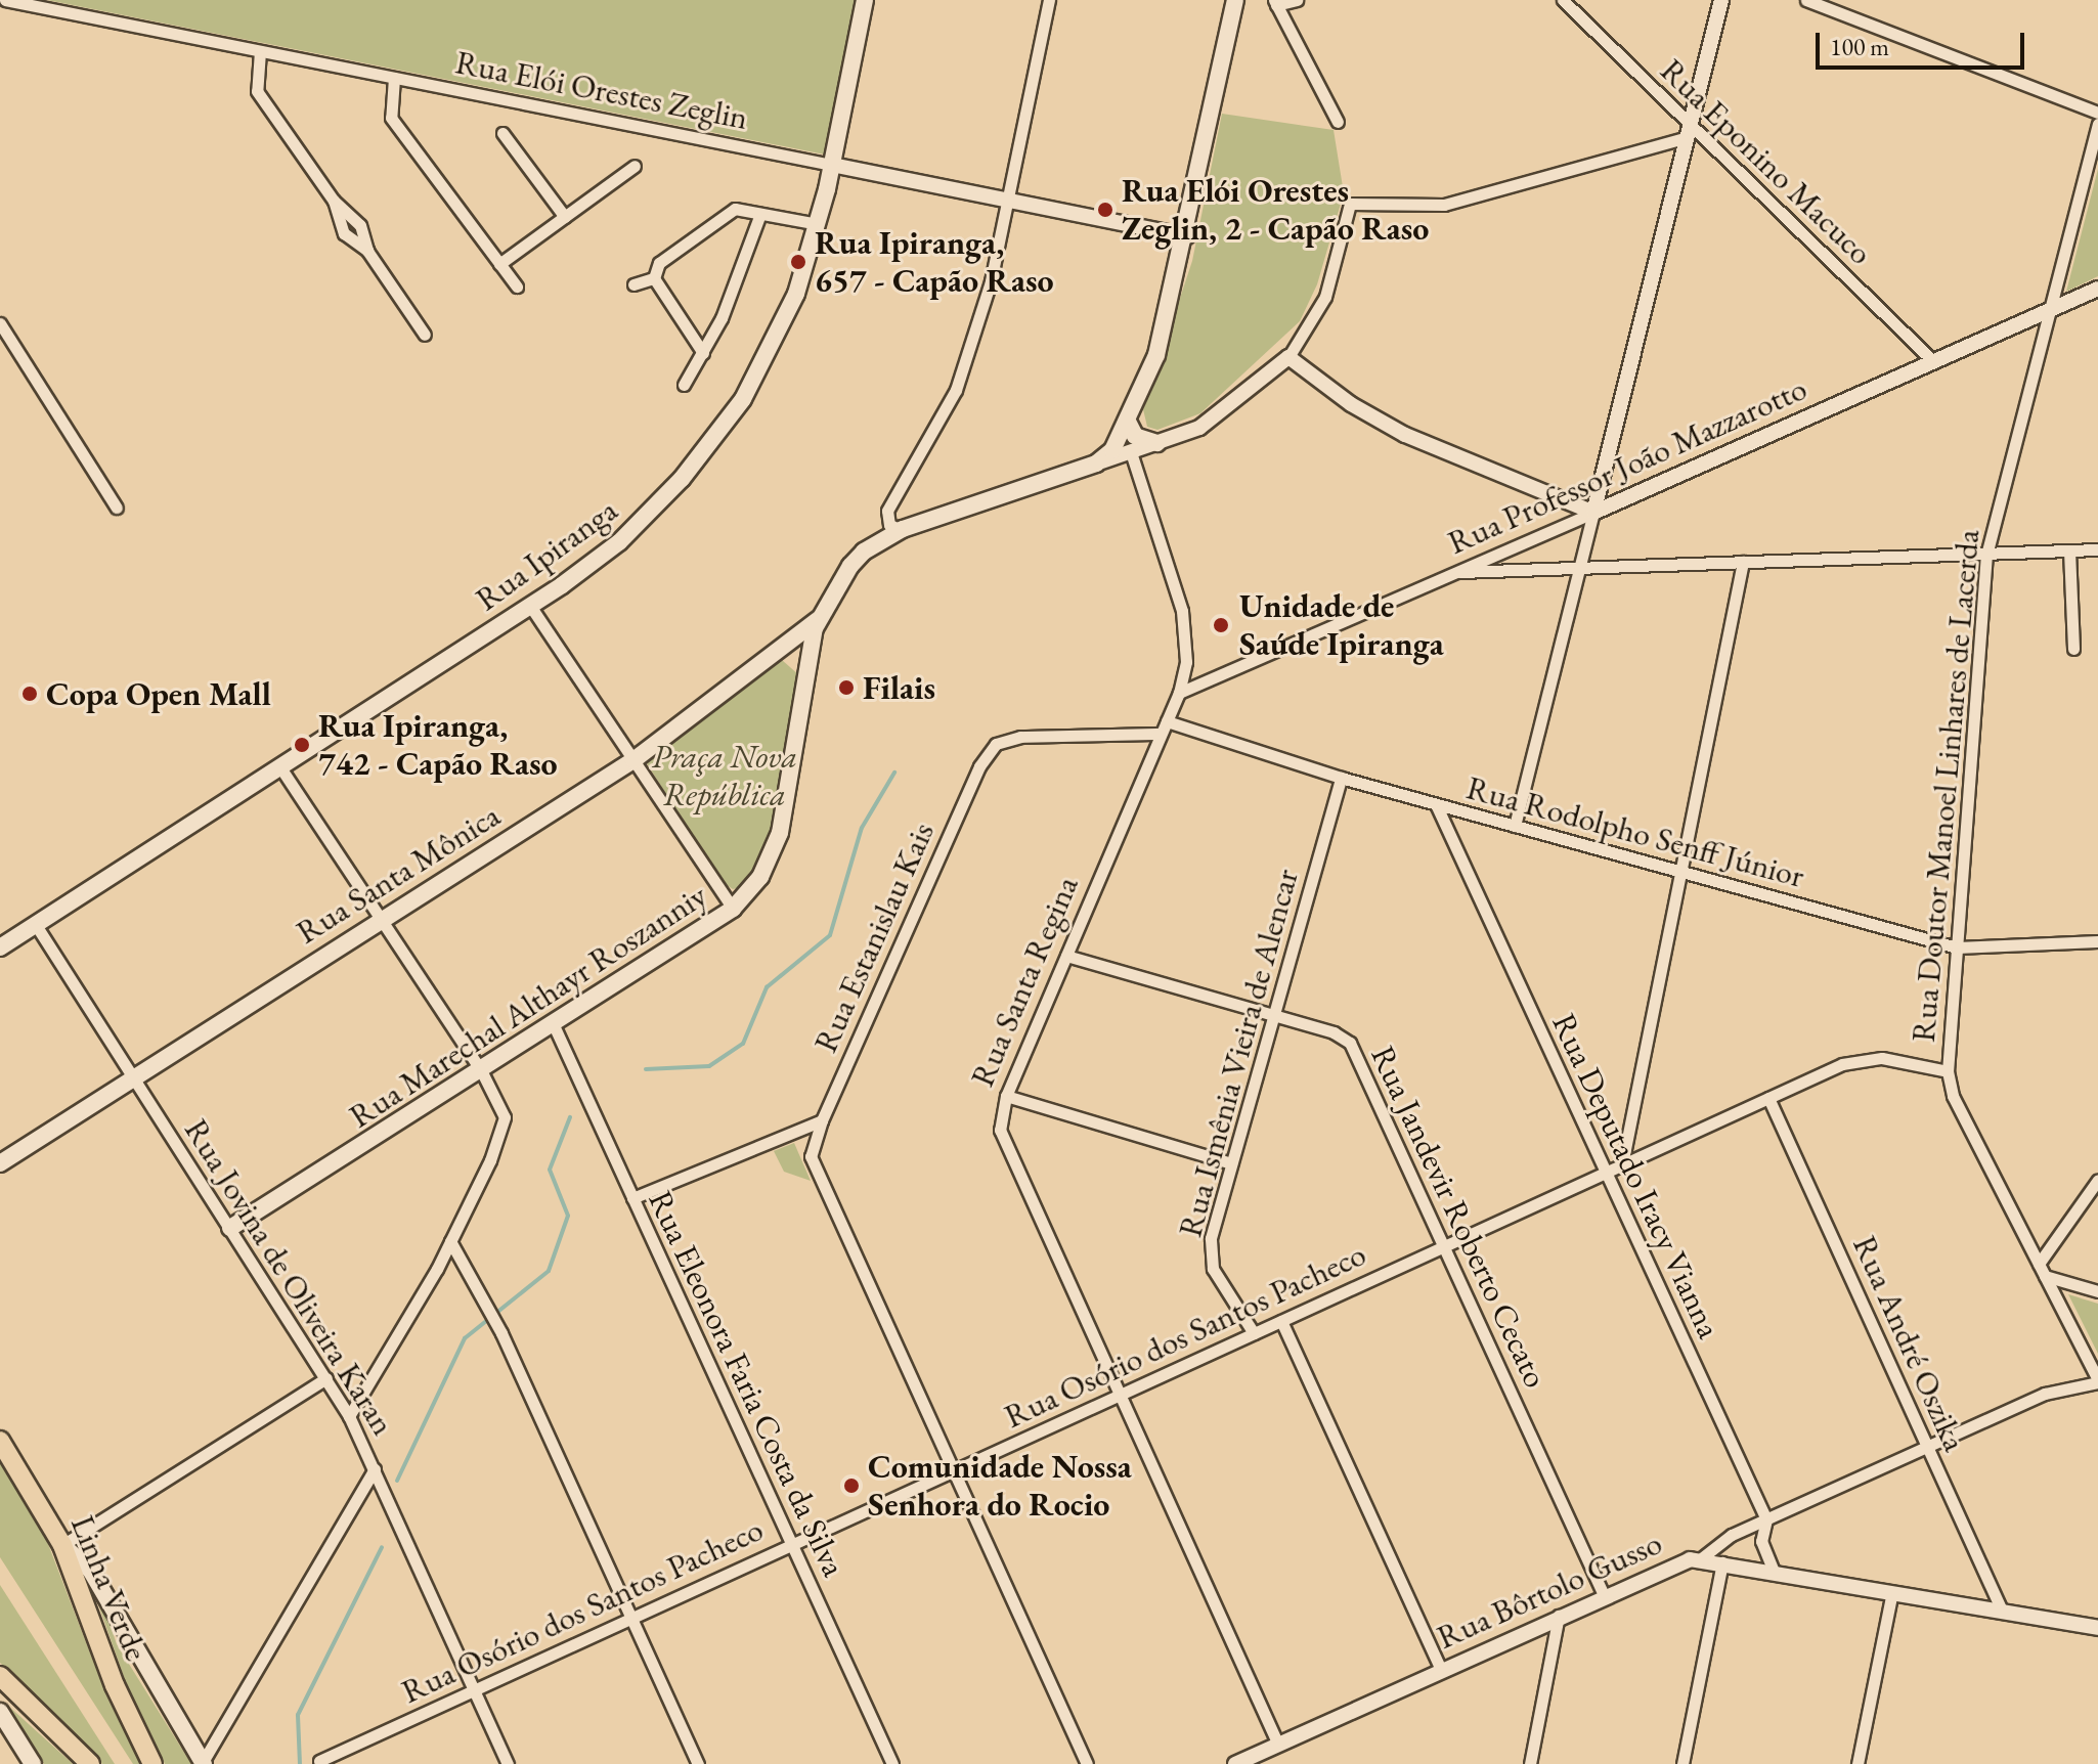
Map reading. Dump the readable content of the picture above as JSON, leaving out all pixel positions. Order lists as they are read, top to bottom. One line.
{"streets":{"highway":["Linha Verde"],"main road":["Rua Ipiranga","Rua Santa Mônica","Rua Marechal Althayr Roszanniy"],"street":["Rua Elói Orestes Zeglin","Rua Eponino Macuco","Rua Professor João Mazzarotto","Rua Doutor Manoel Linhares de Lacerda","Rua Rodolpho Senff Júnior","Rua Estanislau Kais","Rua Santa Regina","Rua Ismênia Vieira de Alencar","Rua Deputado Iracy Vianna","Rua Jandevir Roberto Cecato","Rua Jovina de Oliveira Karan","Rua Osório dos Santos Pacheco","Rua André Oszika","Rua Eleonora Faria Costa da Silva","Rua Bôrtolo Gusso"]},"crossings":[["Rua Elói Orestes Zeglin","Rua Ipiranga"],["Rua Eponino Macuco","Rua Professor João Mazzarotto"],["Rua Eponino Macuco","Rua Marechal Althayr Roszanniy"],["Rua Professor João Mazzarotto","Rua Doutor Manoel Linhares de Lacerda"],["Rua Professor João Mazzarotto","Rua Santa Regina"],["Rua Ipiranga","Rua Jovina de Oliveira Karan"],["Rua Doutor Manoel Linhares de Lacerda","Rua Rodolpho Senff Júnior"],["Rua Doutor Manoel Linhares de Lacerda","Rua Osório dos Santos Pacheco"],["Rua Rodolpho Senff Júnior","Rua Santa Regina"],["Rua Rodolpho Senff Júnior","Rua Ismênia Vieira de Alencar"],["Rua Rodolpho Senff Júnior","Rua Deputado Iracy Vianna"],["Rua Santa Mônica","Rua Marechal Althayr Roszanniy"],["Rua Santa Mônica","Rua Jovina de Oliveira Karan"],["Rua Estanislau Kais","Rua Santa Regina"],["Rua Estanislau Kais","Rua Osório dos Santos Pacheco"],["Rua Santa Regina","Rua Marechal Althayr Roszanniy"],["Rua Santa Regina","Rua Jandevir Roberto Cecato"],["Rua Santa Regina","Rua Osório dos Santos Pacheco"],["Rua Santa Regina","Rua Bôrtolo Gusso"],["Rua Marechal Althayr Roszanniy","Rua Jovina de Oliveira Karan"],["Rua Marechal Althayr Roszanniy","Rua Eleonora Faria Costa da Silva"],["Rua Ismênia Vieira de Alencar","Rua Jandevir Roberto Cecato"],["Rua Ismênia Vieira de Alencar","Rua Osório dos Santos Pacheco"],["Rua Deputado Iracy Vianna","Rua Osório dos Santos Pacheco"],["Rua Deputado Iracy Vianna","Rua Bôrtolo Gusso"],["Rua Jandevir Roberto Cecato","Rua Osório dos Santos Pacheco"],["Rua Jandevir Roberto Cecato","Rua Bôrtolo Gusso"],["Rua Jovina de Oliveira Karan","Rua Osório dos Santos Pacheco"],["Rua Osório dos Santos Pacheco","Rua André Oszika"],["Rua Osório dos Santos Pacheco","Rua Eleonora Faria Costa da Silva"],["Rua André Oszika","Rua Bôrtolo Gusso"]],"parks":["Praça Nova República"],"places":["Rua Elói Orestes Zeglin, 2 - Capão Raso","Rua Ipiranga, 657 - Capão Raso","Unidade de Saúde Ipiranga","Filais","Copa Open Mall","Rua Ipiranga, 742 - Capão Raso","Comunidade Nossa Senhora do Rocio"],"scale_bar":"100 m"}
